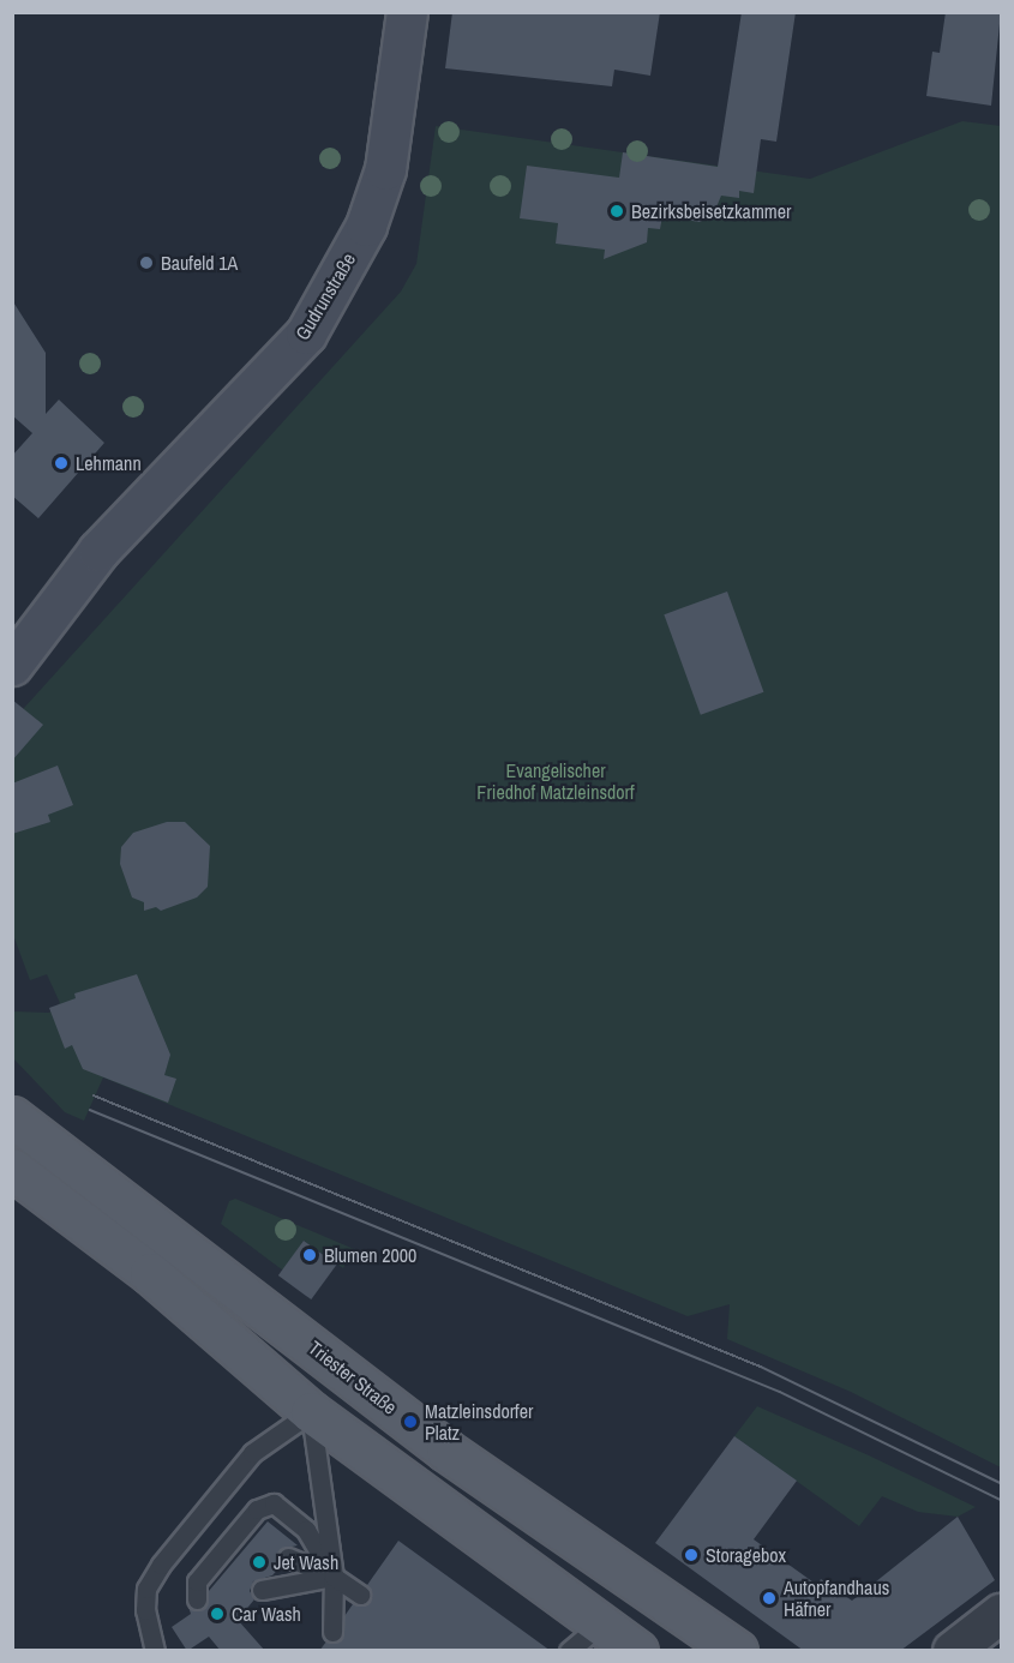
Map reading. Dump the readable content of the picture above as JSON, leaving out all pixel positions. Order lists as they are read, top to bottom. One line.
{"streets":{"main road":["Gudrunstraße","Triester Straße"]},"parks":["Evangelischer Friedhof Matzleinsdorf"],"places":["Bezirksbeisetzkammer","Baufeld 1A","Lehmann","Blumen 2000","Matzleinsdorfer Platz","Storagebox","Jet Wash","Autopfandhaus Häfner","Car Wash"]}
